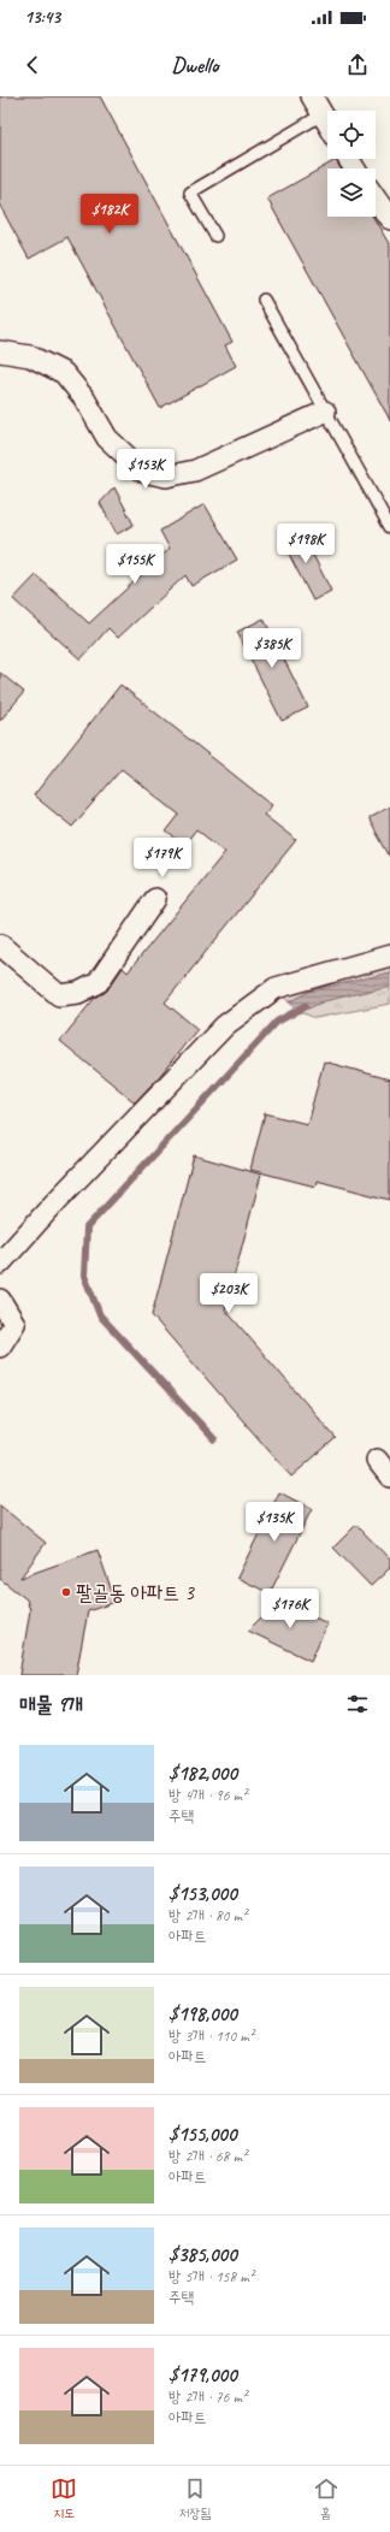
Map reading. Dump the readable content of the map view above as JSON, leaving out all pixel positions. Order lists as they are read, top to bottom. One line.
{"places":["팔골동 아파트 3"],"page":{"status":"13:43","header":"Dwello","price":["$182K","$153K","$198K","$155K","$385K","$179K","$203K","$135K","$176K"],"heading":"매물 9개","list":[{"name":"$182,000","note":"방 4개 · 96 m² · 주택"},{"name":"$153,000","note":"방 2개 · 80 m² · 아파트"},{"name":"$198,000","note":"방 3개 · 110 m² · 아파트"},{"name":"$155,000","note":"방 2개 · 68 m² · 아파트"},{"name":"$385,000","note":"방 5개 · 158 m² · 주택"},{"name":"$179,000","note":"방 2개 · 76 m² · 아파트"}],"tabs":["지도","저장됨","홈"]}}
